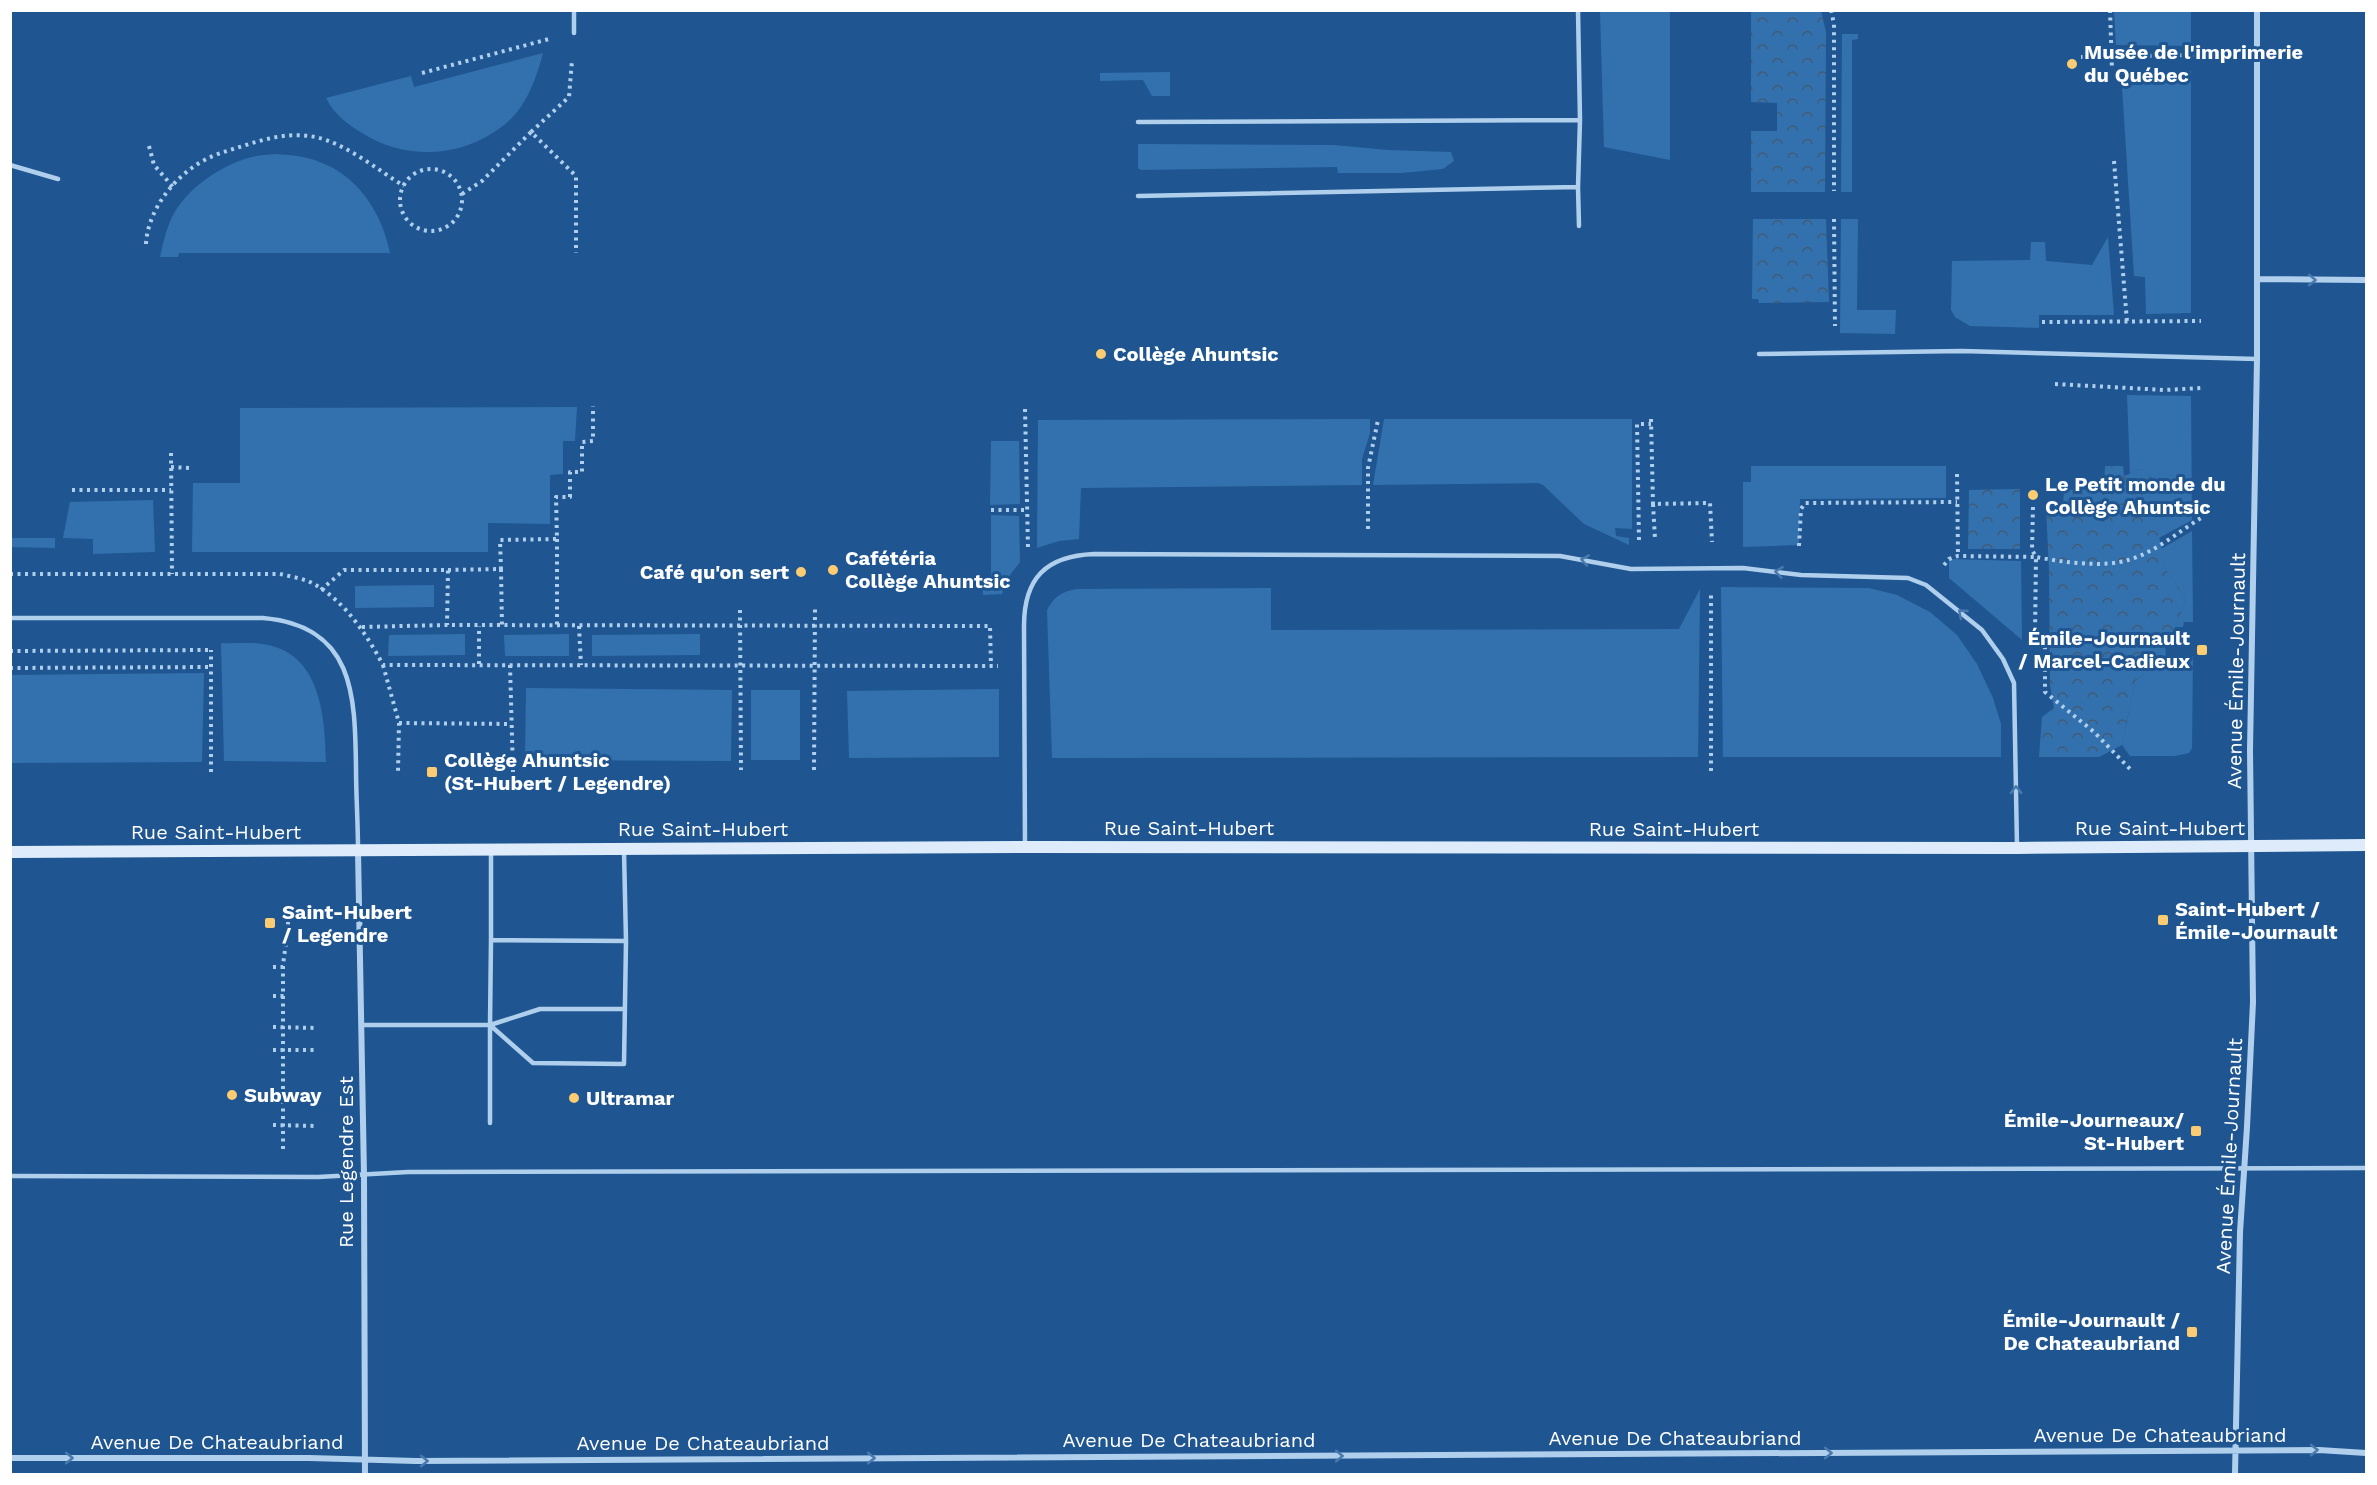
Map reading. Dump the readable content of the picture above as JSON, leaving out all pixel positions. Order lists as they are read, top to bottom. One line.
{"streets":{"main road":["Rue Saint-Hubert"],"street":["Avenue Émile-Journault","Rue Legendre Est","Avenue De Chateaubriand"]},"crossings":[["Avenue Émile-Journault","Rue Saint-Hubert"],["Avenue Émile-Journault","Avenue De Chateaubriand"],["Rue Saint-Hubert","Rue Legendre Est"],["Rue Legendre Est","Avenue De Chateaubriand"]],"one_way":["Avenue De Chateaubriand"],"places":{"other":["Musée de l'imprimerie du Québec","Collège Ahuntsic","Le Petit monde du Collège Ahuntsic","Cafétéria Collège Ahuntsic","Café qu'on sert","Subway","Ultramar"],"transit":["Émile-Journault / Marcel-Cadieux","Collège Ahuntsic (St-Hubert / Legendre)","Saint-Hubert / Émile-Journault","Saint-Hubert / Legendre","Émile-Journeaux/ St-Hubert","Émile-Journault / De Chateaubriand"]}}
